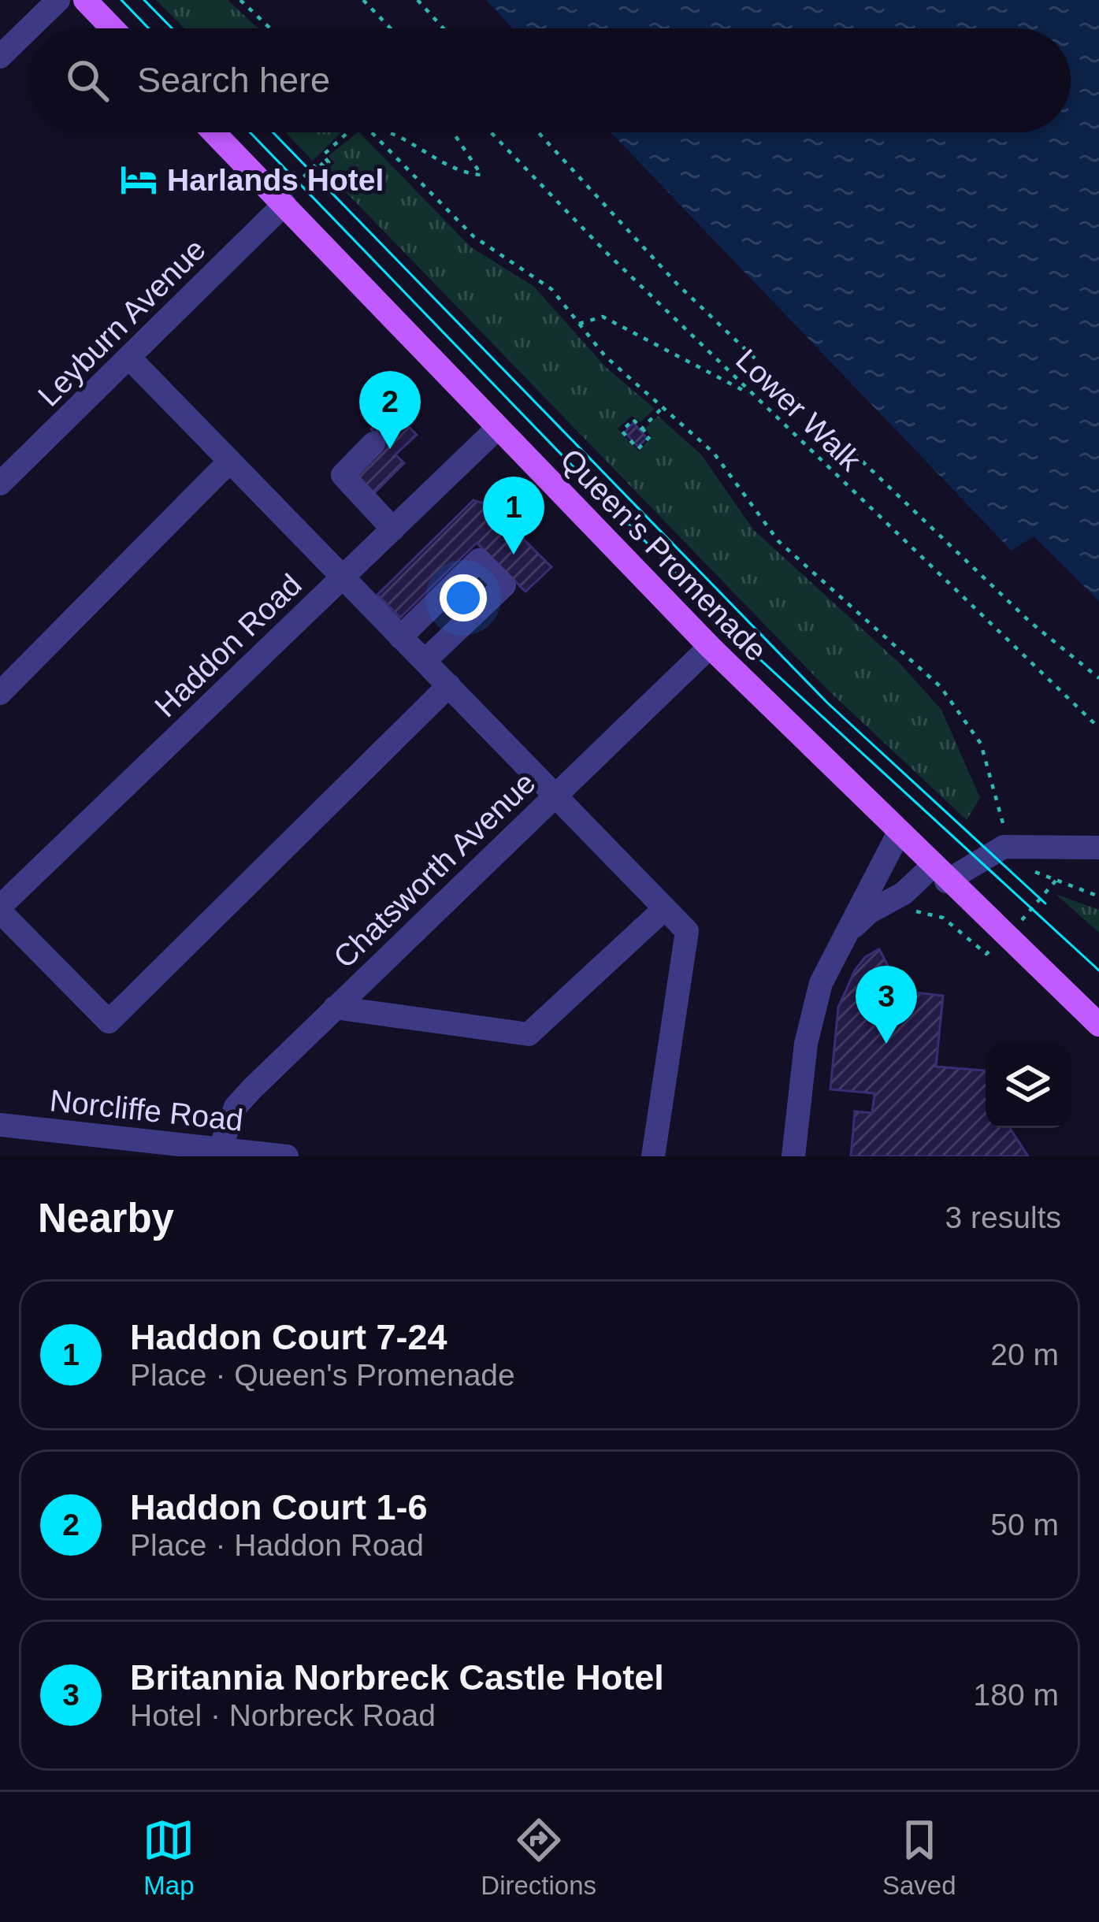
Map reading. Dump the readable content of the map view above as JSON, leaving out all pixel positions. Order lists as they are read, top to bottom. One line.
{"streets":{"main road":["Queen's Promenade"],"street":["Leyburn Avenue","Haddon Road","Chatsworth Avenue","Norcliffe Road"],"path":["Lower Walk"]},"crossings":[["Leyburn Avenue","Queen's Promenade"],["Queen's Promenade","Haddon Road"],["Queen's Promenade","Chatsworth Avenue"],["Chatsworth Avenue","Norcliffe Road"]],"places":{"hotel":["Harlands Hotel"]},"page":{"search":"Search here","pins":["2","1","3"],"heading":["Nearby","3 results"],"list":[{"mark":"1","name":"Haddon Court 7-24","note":"Place · Queen's Promenade","value":"20 m"},{"mark":"2","name":"Haddon Court 1-6","note":"Place · Haddon Road","value":"50 m"},{"mark":"3","name":"Britannia Norbreck Castle Hotel","note":"Hotel · Norbreck Road","value":"180 m"}],"nav":["Map","Directions","Saved"]}}
